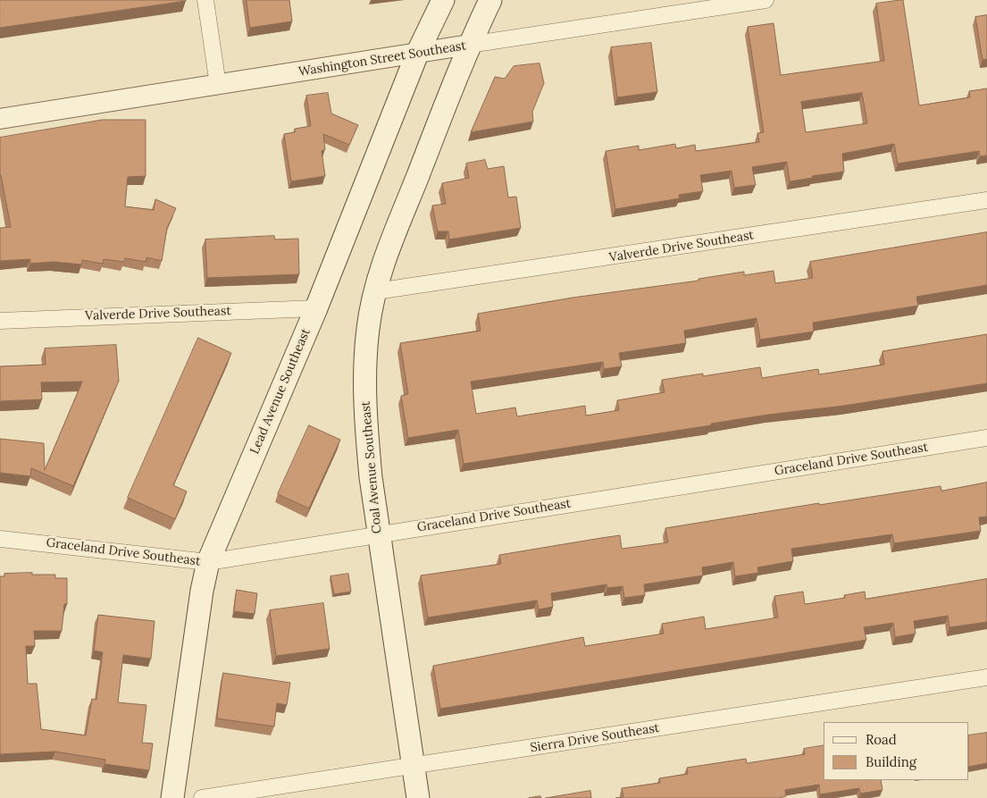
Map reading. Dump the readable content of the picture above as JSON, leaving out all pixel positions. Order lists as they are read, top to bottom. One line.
{"streets":{"main road":["Lead Avenue Southeast","Coal Avenue Southeast"],"street":["Washington Street Southeast","Valverde Drive Southeast","Graceland Drive Southeast","Sierra Drive Southeast"]},"crossings":[["Washington Street Southeast","Lead Avenue Southeast"],["Washington Street Southeast","Coal Avenue Southeast"],["Valverde Drive Southeast","Lead Avenue Southeast"],["Valverde Drive Southeast","Coal Avenue Southeast"],["Lead Avenue Southeast","Graceland Drive Southeast"],["Graceland Drive Southeast","Coal Avenue Southeast"],["Coal Avenue Southeast","Sierra Drive Southeast"]],"legend":["Road","Building"]}
